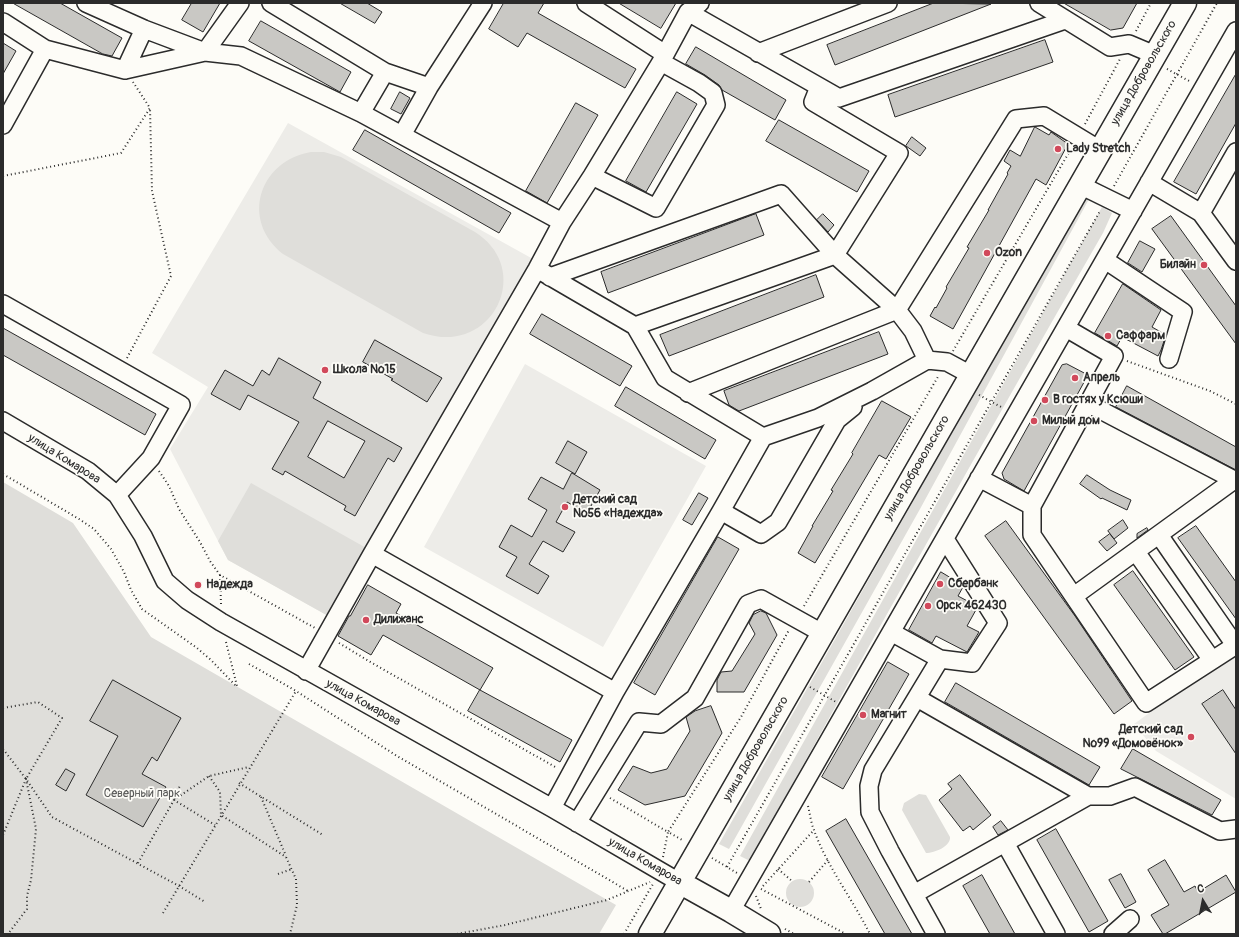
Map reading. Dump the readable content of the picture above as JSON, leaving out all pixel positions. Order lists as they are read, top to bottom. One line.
{"streets":{"main road":["улица Добровольского","улица Комарова"]},"crossings":[["улица Добровольского","улица Комарова"]],"parks":["Северный парк"],"places":["Lady Stretch","Ozon","Билайн","Саффарм","Школа №15","Апрель","В гостях у Ксюши","Милый дом","Детский сад №56 «Надежда»","Сбербанк","Надежда","Орск 462430","Дилижанс","Магнит","Детский сад №99 «Домовёнок»"],"north":"top"}
